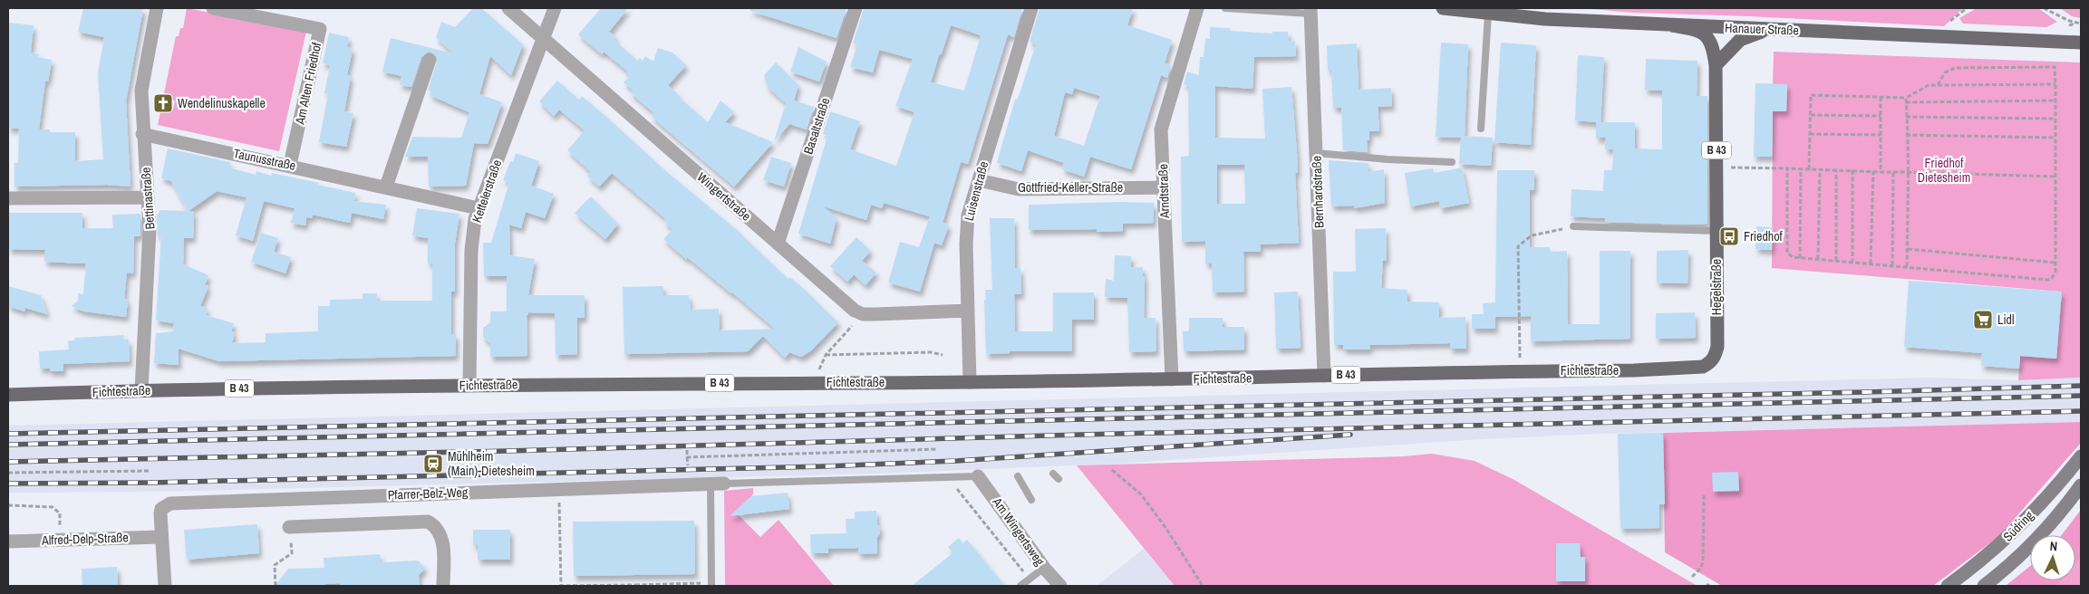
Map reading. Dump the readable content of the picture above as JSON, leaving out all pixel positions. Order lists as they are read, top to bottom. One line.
{"streets":{"main road":["Hanauer Straße","B 43","Hegelstraße","Fichtestraße"],"street":["Am Alten Friedhof","Basaltstraße","Taunusstraße","Gottfried-Keller-Straße","Kettelerstraße","Luisenstraße","Arndtstraße","Bernhardstraße","Wingertstraße","Bettinastraße","Pfarrer-Belz-Weg","Südring","Am Wingertsweg","Alfred-Delp-Straße"]},"crossings":[["Hanauer Straße","B 43"],["Hanauer Straße","Hegelstraße"],["Am Alten Friedhof","Taunusstraße"],["Basaltstraße","Wingertstraße"],["B 43","Hegelstraße"],["Taunusstraße","Kettelerstraße"],["Taunusstraße","Bettinastraße"],["Gottfried-Keller-Straße","Luisenstraße"],["Gottfried-Keller-Straße","Arndtstraße"],["Kettelerstraße","Wingertstraße"],["Kettelerstraße","Fichtestraße"],["Luisenstraße","Fichtestraße"],["Arndtstraße","Fichtestraße"],["Bernhardstraße","Fichtestraße"],["Bettinastraße","Fichtestraße"],["Hegelstraße","Fichtestraße"],["Pfarrer-Belz-Weg","Alfred-Delp-Straße"]],"parks":["Friedhof Dietesheim"],"places":{"church":["Wendelinuskapelle"],"bus stop":["Friedhof"],"supermarket":["Lidl"],"station":["Mühlheim (Main)-Dietesheim"]},"north":"top"}
